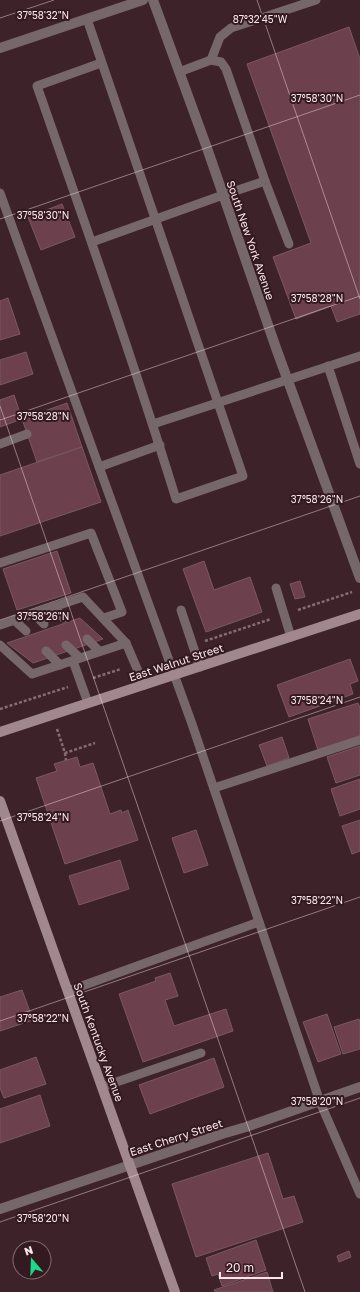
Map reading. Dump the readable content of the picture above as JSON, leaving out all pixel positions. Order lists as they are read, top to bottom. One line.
{"streets":{"street":["South New York Avenue","East Walnut Street","South Kentucky Avenue","East Cherry Street"]},"crossings":[["South Kentucky Avenue","East Cherry Street"]],"scale_bar":"20 m","north":"top","coordinates":["37°58'32\"N","87°32'45\"W","37°58'30\"N","37°58'28\"N","37°58'26\"N","37°58'24\"N","37°58'22\"N","37°58'20\"N"]}
